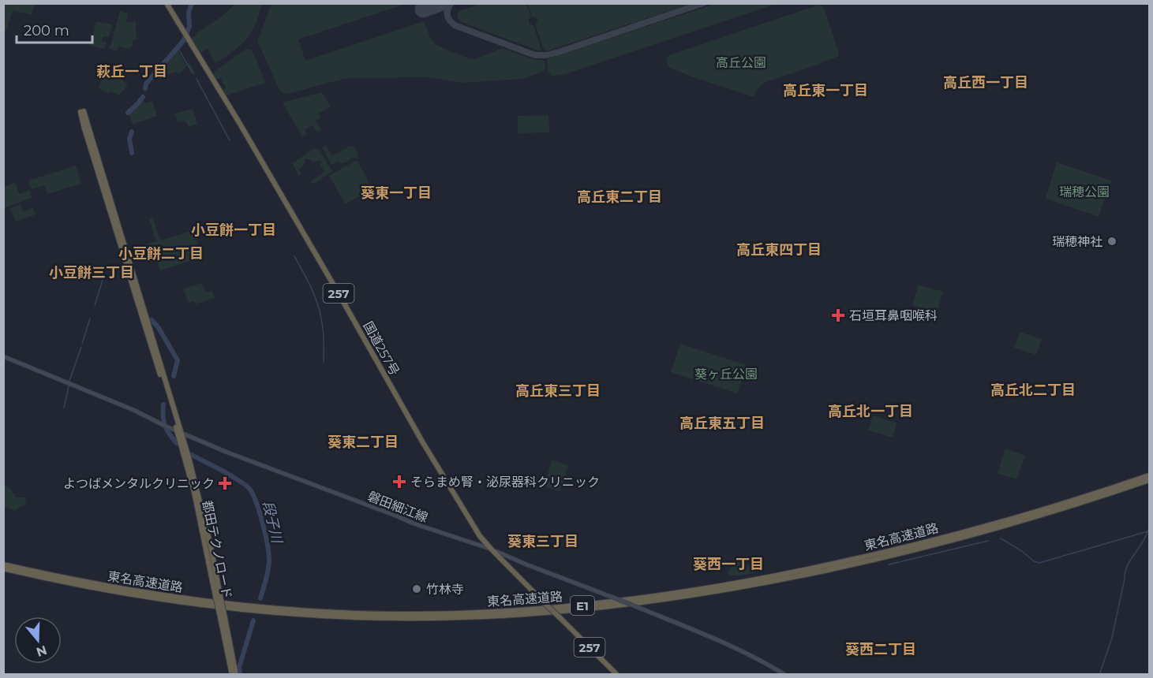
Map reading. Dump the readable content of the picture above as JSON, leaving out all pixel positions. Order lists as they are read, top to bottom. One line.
{"streets":{"highway":["257","国道257号","東名高速道路","都田テクノロード","E1"],"main road":["磐田細江線"]},"crossings":[["国道257号","磐田細江線"],["磐田細江線","都田テクノロード"]],"districts":["萩丘一丁目","高丘西一丁目","高丘東一丁目","葵東一丁目","高丘東二丁目","小豆餅一丁目","高丘東四丁目","小豆餅二丁目","小豆餅三丁目","高丘北二丁目","高丘東三丁目","高丘北一丁目","高丘東五丁目","葵東二丁目","葵東三丁目","葵西一丁目","葵西二丁目"],"water":["段子川"],"parks":["高丘公園","瑞穂公園","葵ヶ丘公園"],"places":{"other":["瑞穂神社","竹林寺"],"health":["石垣耳鼻咽喉科","そらまめ腎・泌尿器科クリニック","よつばメンタルクリニック"]},"scale_bar":"200 m","north":"bottom"}
